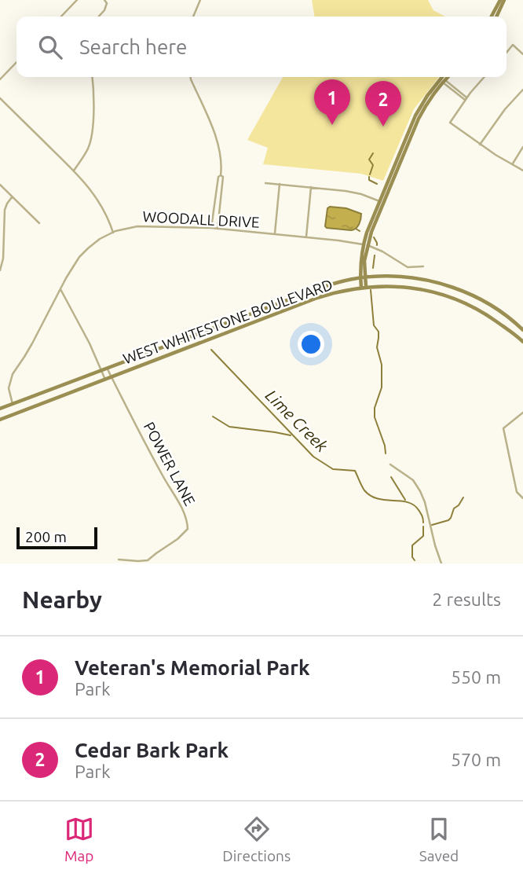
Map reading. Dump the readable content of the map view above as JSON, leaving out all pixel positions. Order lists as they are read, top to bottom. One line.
{"streets":{"main road":["WEST WHITESTONE BOULEVARD"],"street":["WOODALL DRIVE","POWER LANE"]},"crossings":[["WOODALL DRIVE","WEST WHITESTONE BOULEVARD"],["WEST WHITESTONE BOULEVARD","POWER LANE"]],"water":["Lime Creek"],"scale_bar":"200 m","page":{"search":"Search here","pins":["1","2"],"scale":"200 m","heading":["Nearby","2 results"],"list":[{"mark":"1","name":"Veteran's Memorial Park","note":"Park","value":"550 m"},{"mark":"2","name":"Cedar Bark Park","note":"Park","value":"570 m"}],"nav":["Map","Directions","Saved"]}}
